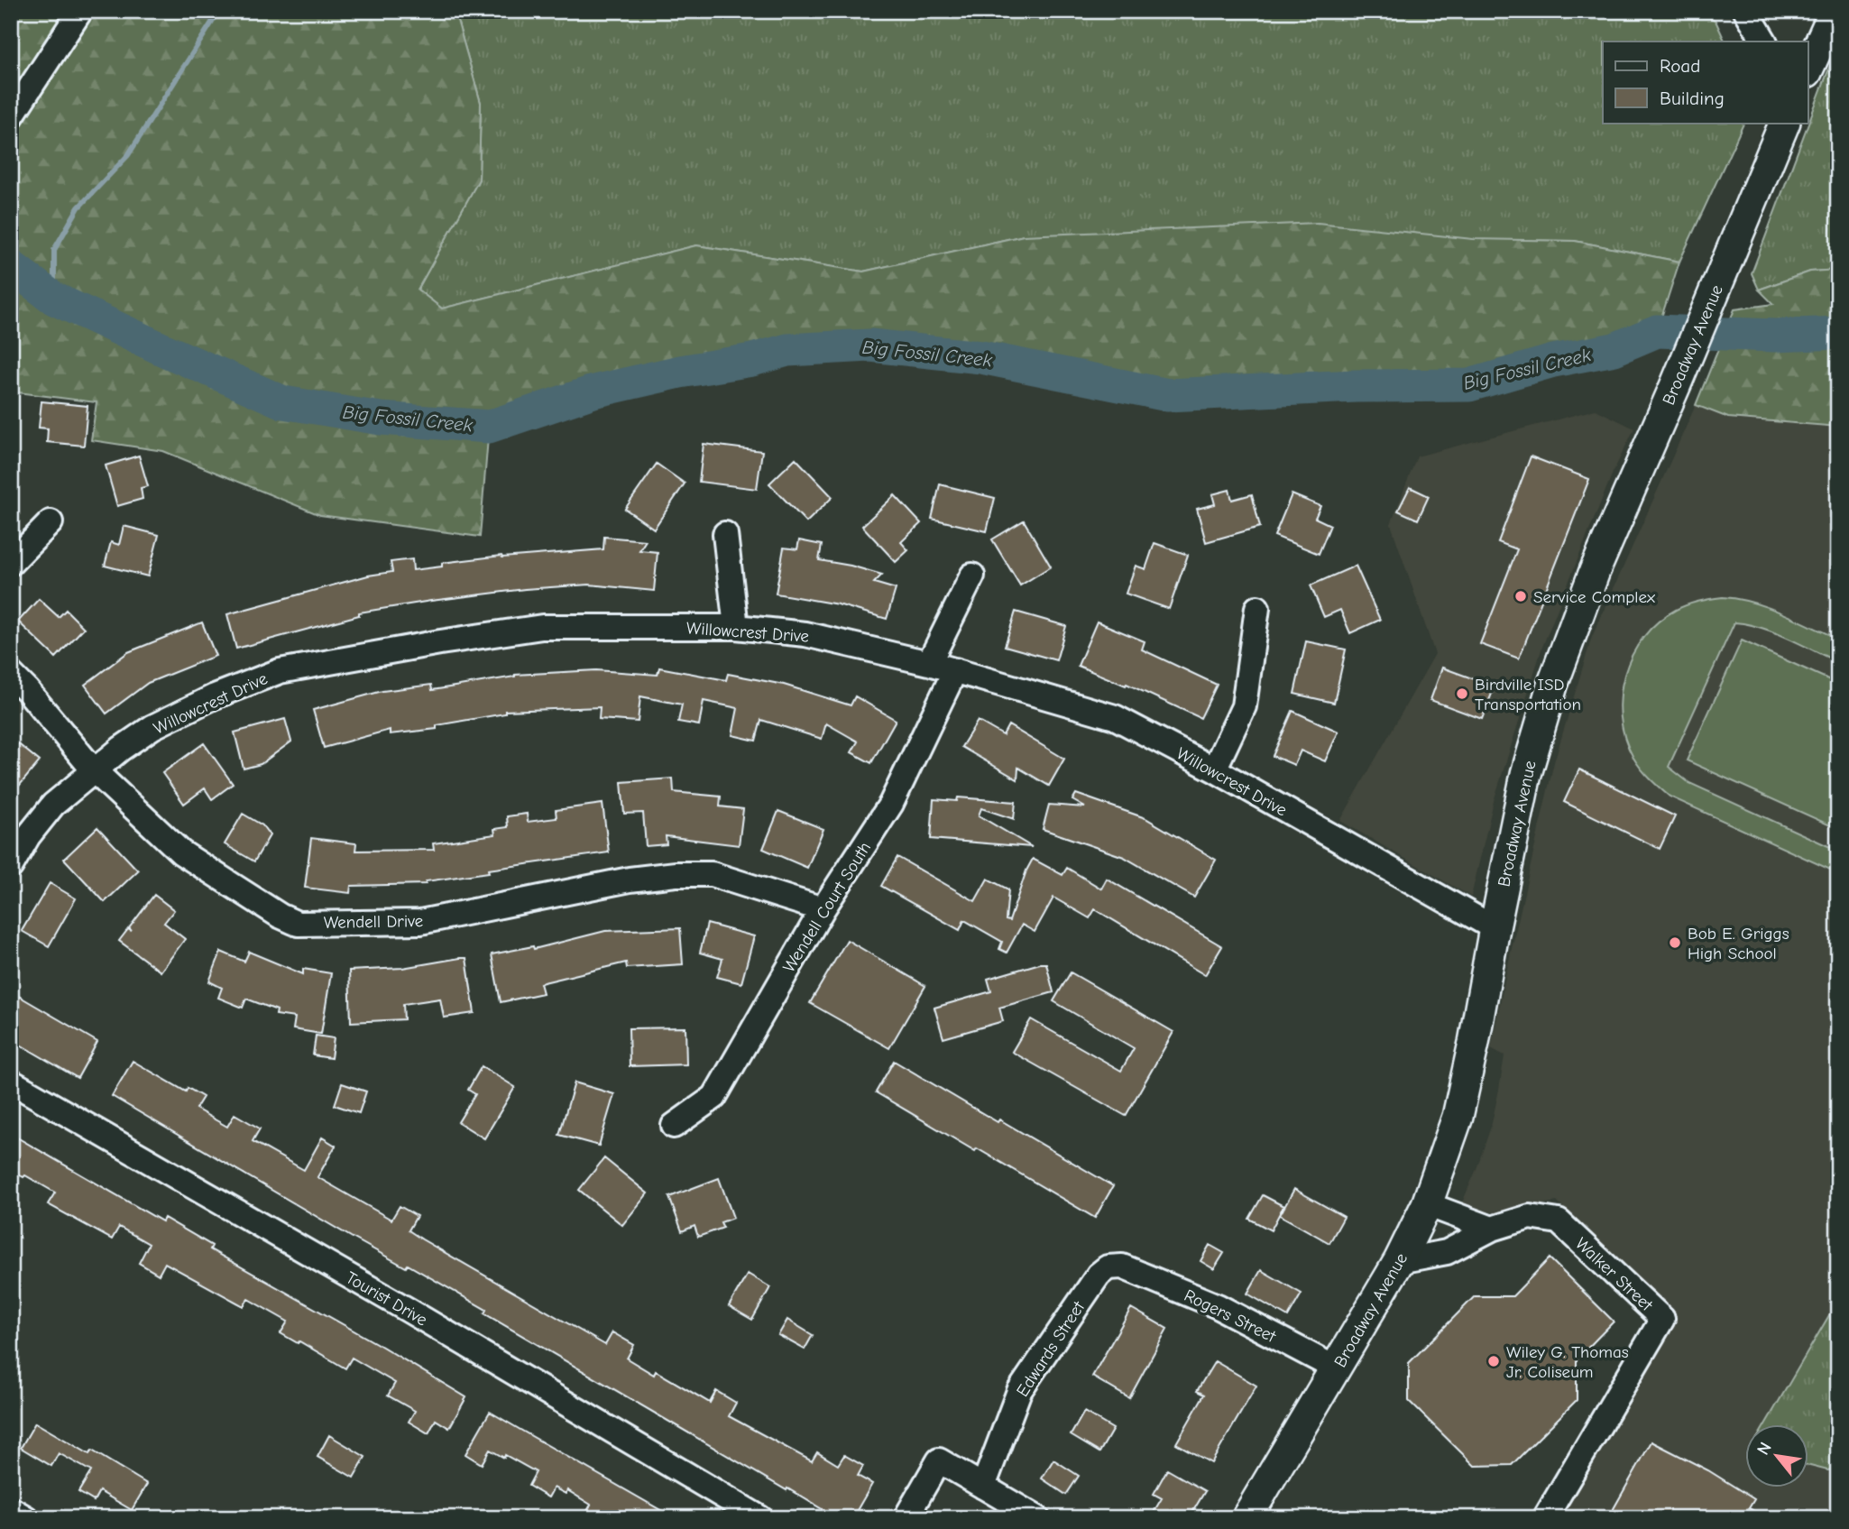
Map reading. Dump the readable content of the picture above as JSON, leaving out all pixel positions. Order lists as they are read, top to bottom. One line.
{"streets":{"main road":["Broadway Avenue"],"street":["Willowcrest Drive","Wendell Court South","Wendell Drive","Walker Street","Tourist Drive","Rogers Street","Edwards Street"]},"crossings":[["Broadway Avenue","Willowcrest Drive"],["Broadway Avenue","Walker Street"],["Broadway Avenue","Rogers Street"],["Willowcrest Drive","Wendell Court South"],["Willowcrest Drive","Wendell Drive"],["Wendell Court South","Wendell Drive"],["Rogers Street","Edwards Street"]],"water":["Big Fossil Creek"],"places":["Service Complex","Birdville ISD Transportation","Bob E. Griggs High School","Wiley G. Thomas Jr. Coliseum"],"legend":["Road","Building"],"north":"top left"}
